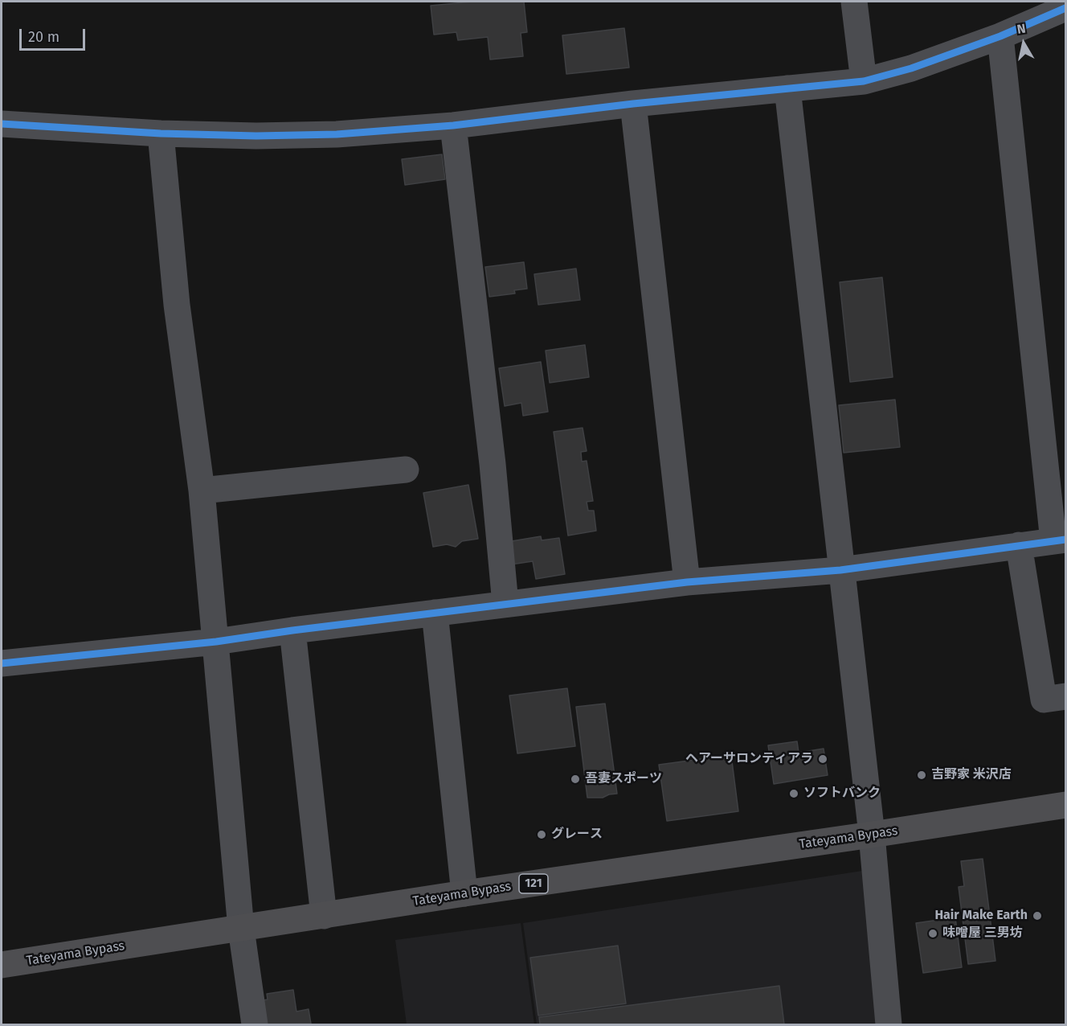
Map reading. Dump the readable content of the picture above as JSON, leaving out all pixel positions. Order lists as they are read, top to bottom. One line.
{"streets":{"highway":["Tateyama Bypass","121"]},"places":["ヘアーサロンティアラ","吉野家 米沢店","吾妻スポーツ","ソフトバンク","グレース","Hair Make Earth","味噌屋 三男坊"],"scale_bar":"20 m","north":"top"}
